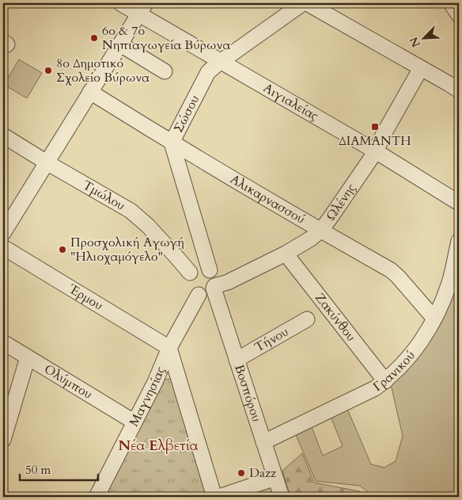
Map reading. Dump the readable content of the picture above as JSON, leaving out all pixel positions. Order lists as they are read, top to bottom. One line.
{"streets":{"street":["Αιγιαλείας","Σώσου","Τμώλου","Αλικαρνασσού","Ωλένης","Έρμου","Ζακύνθου","Τήνου","Γρανικού","Ολύμπου","Βοσπόρου","Μαγνησίας"]},"crossings":[["Αιγιαλείας","Σώσου"],["Αιγιαλείας","Ωλένης"],["Σώσου","Τμώλου"],["Σώσου","Αλικαρνασσού"],["Σώσου","Ωλένης"],["Σώσου","Βοσπόρου"],["Σώσου","Μαγνησίας"],["Τμώλου","Ωλένης"],["Τμώλου","Βοσπόρου"],["Τμώλου","Μαγνησίας"],["Αλικαρνασσού","Ωλένης"],["Αλικαρνασσού","Γρανικού"],["Ωλένης","Ζακύνθου"],["Ωλένης","Βοσπόρου"],["Ωλένης","Μαγνησίας"],["Έρμου","Μαγνησίας"],["Ζακύνθου","Γρανικού"],["Τήνου","Βοσπόρου"],["Γρανικού","Βοσπόρου"],["Ολύμπου","Μαγνησίας"],["Βοσπόρου","Μαγνησίας"]],"districts":["Νέα Ελβετία"],"places":{"other":["6ο & 7ο Νηπιαγωγεία Βύρωνα","8ο Δημοτικό Σχολείο Βύρωνα","Προσχολική Αγωγή \"Ηλιοχαμόγελο\"","Dazz"],"transit":["ΔΙΑΜΑΝΤΗ"]},"scale_bar":"50 m","north":"bottom left"}
